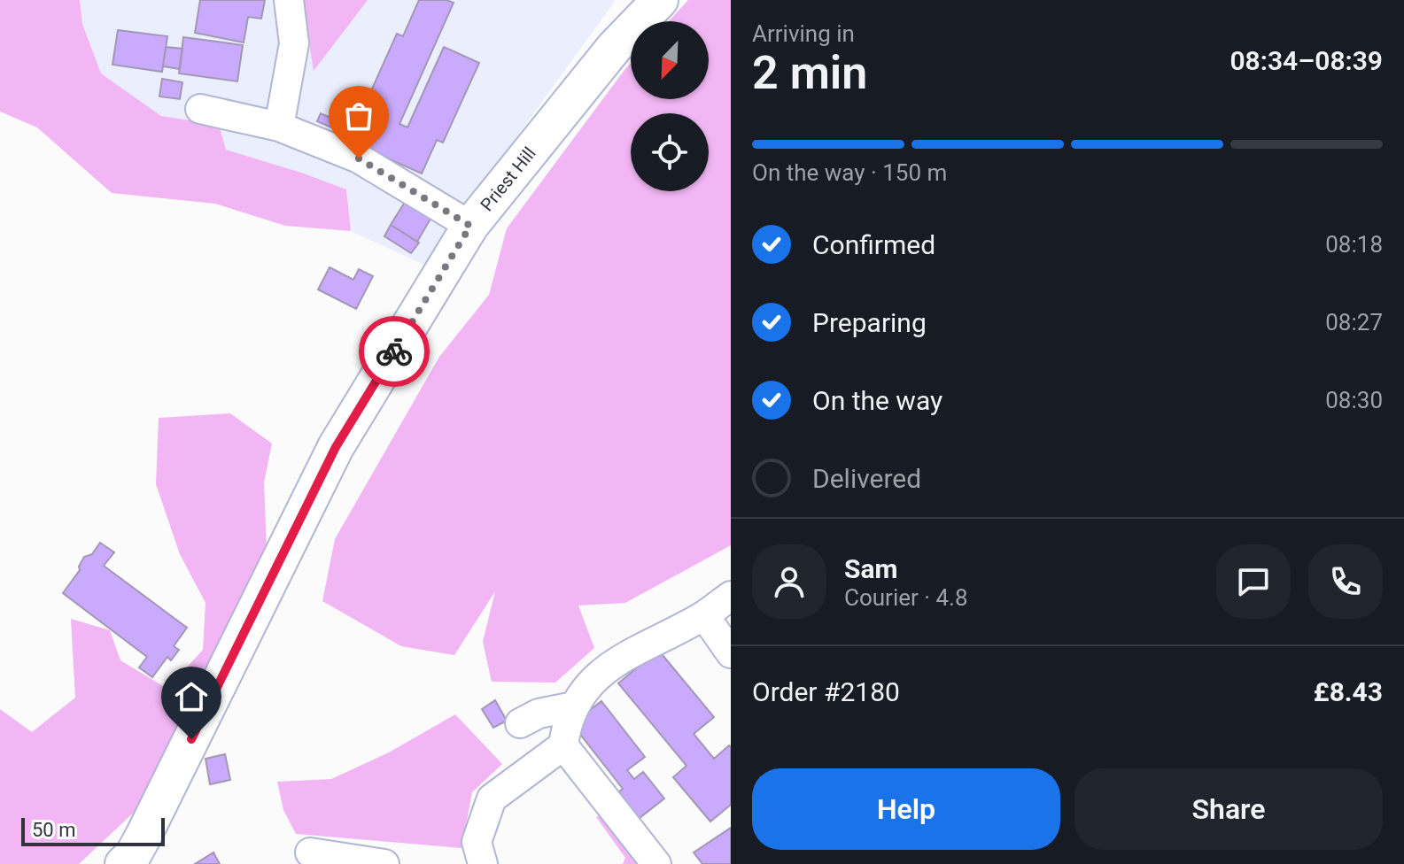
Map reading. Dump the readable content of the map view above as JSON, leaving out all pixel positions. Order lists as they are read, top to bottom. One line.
{"streets":{"main road":["Priest Hill"]},"scale_bar":"50 m","north":"bottom left","page":{"heading":["2 min","Arriving in","08:34–08:39"],"panel":["Sam","Courier · 4.8","Order #2180","£8.43"],"bar":"On the way · 150 m","list":[["Confirmed","08:18"],["Preparing","08:27"],["On the way","08:30"],"Delivered"],"buttons":["Help","Share"],"scale":"50 m"}}
